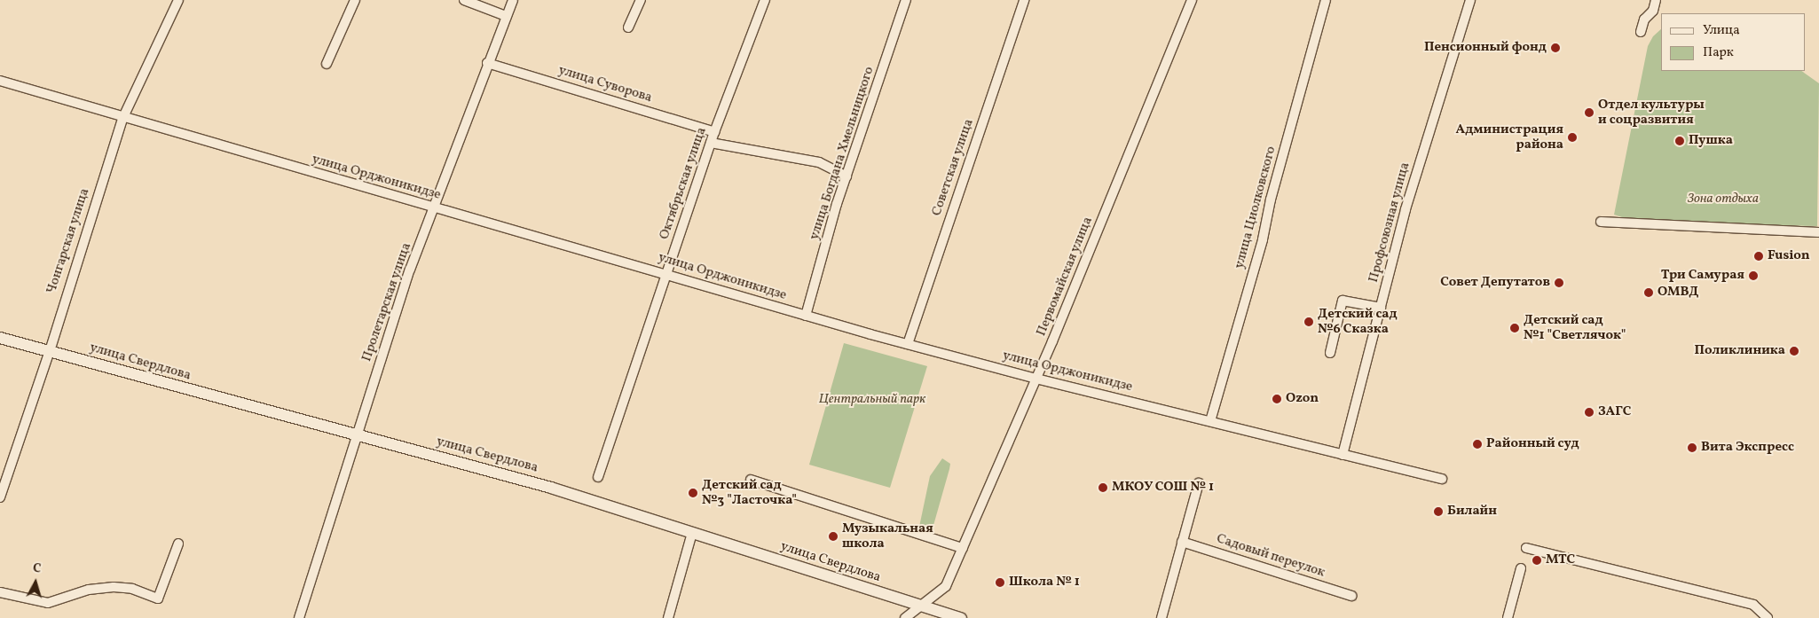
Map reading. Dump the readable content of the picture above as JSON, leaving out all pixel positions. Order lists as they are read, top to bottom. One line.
{"streets":{"street":["улица Суворова","улица Богдана Хмельницкого","Советская улица","улица Орджоникидзе","Октябрьская улица","улица Циолковского","Профсоюзная улица","Чонгарская улица","Первомайская улица","Пролетарская улица","улица Свердлова","Садовый переулок"]},"crossings":[["улица Суворова","Октябрьская улица"],["улица Суворова","Пролетарская улица"],["улица Богдана Хмельницкого","улица Орджоникидзе"],["Советская улица","улица Орджоникидзе"],["улица Орджоникидзе","Октябрьская улица"],["улица Орджоникидзе","улица Циолковского"],["улица Орджоникидзе","Профсоюзная улица"],["улица Орджоникидзе","Чонгарская улица"],["улица Орджоникидзе","Первомайская улица"],["улица Орджоникидзе","Пролетарская улица"],["Чонгарская улица","улица Свердлова"],["Первомайская улица","улица Свердлова"],["Пролетарская улица","улица Свердлова"]],"parks":["Зона отдыха","Центральный парк"],"places":["Пенсионный фонд","Отдел культуры и соцразвития","Администрация района","Пушка","Fusion","Три Самурая","Совет Депутатов","ОМВД","Детский сад №6 Сказка","Детский сад №1 \"Светлячок\"","Поликлиника","Ozon","ЗАГС","Районный суд","Вита Экспресс","МКОУ СОШ № 1","Детский сад №3 \"Ласточка\"","Билайн","Музыкальная школа","МТС","Школа № 1"],"legend":["Улица","Парк"],"north":"top"}
